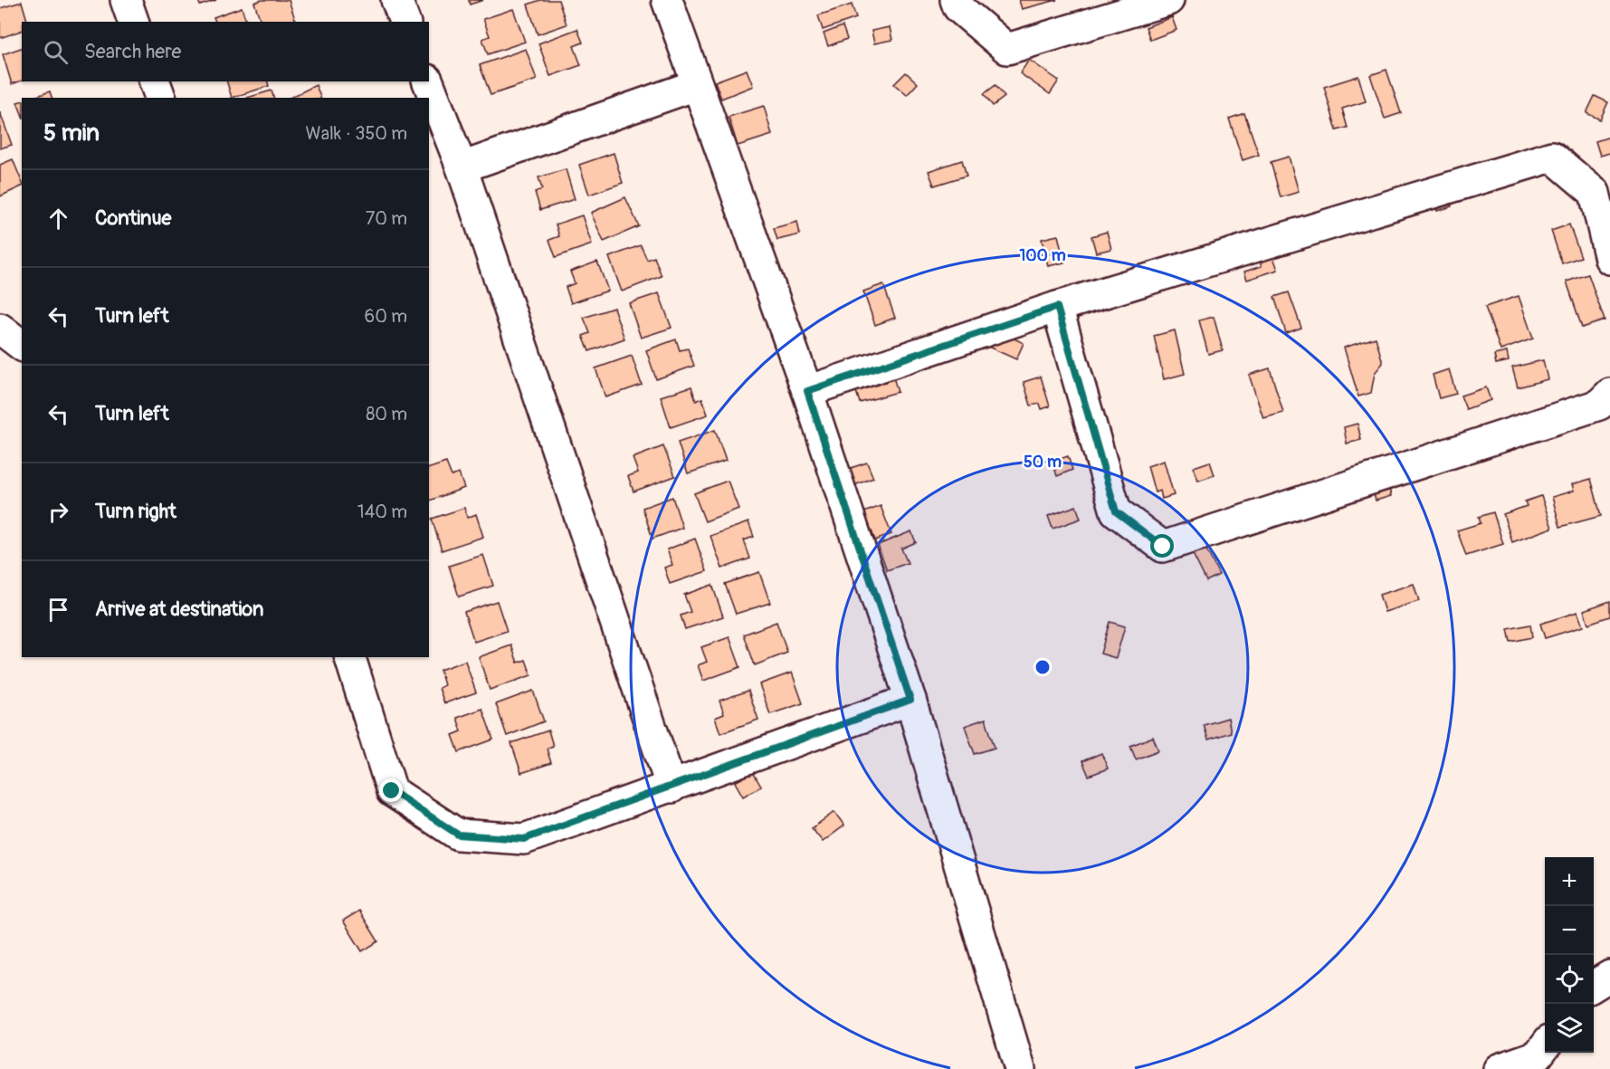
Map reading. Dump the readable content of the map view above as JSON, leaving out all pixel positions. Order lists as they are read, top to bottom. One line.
{"page":{"search":"Search here","heading":["5 min","Walk · 350 m"],"list":[["Continue","70 m"],["Turn left","60 m"],["Turn left","80 m"],["Turn right","140 m"],"Arrive at destination"],"map_buttons":["+","−"]},"rings":["100 m","50 m"]}
